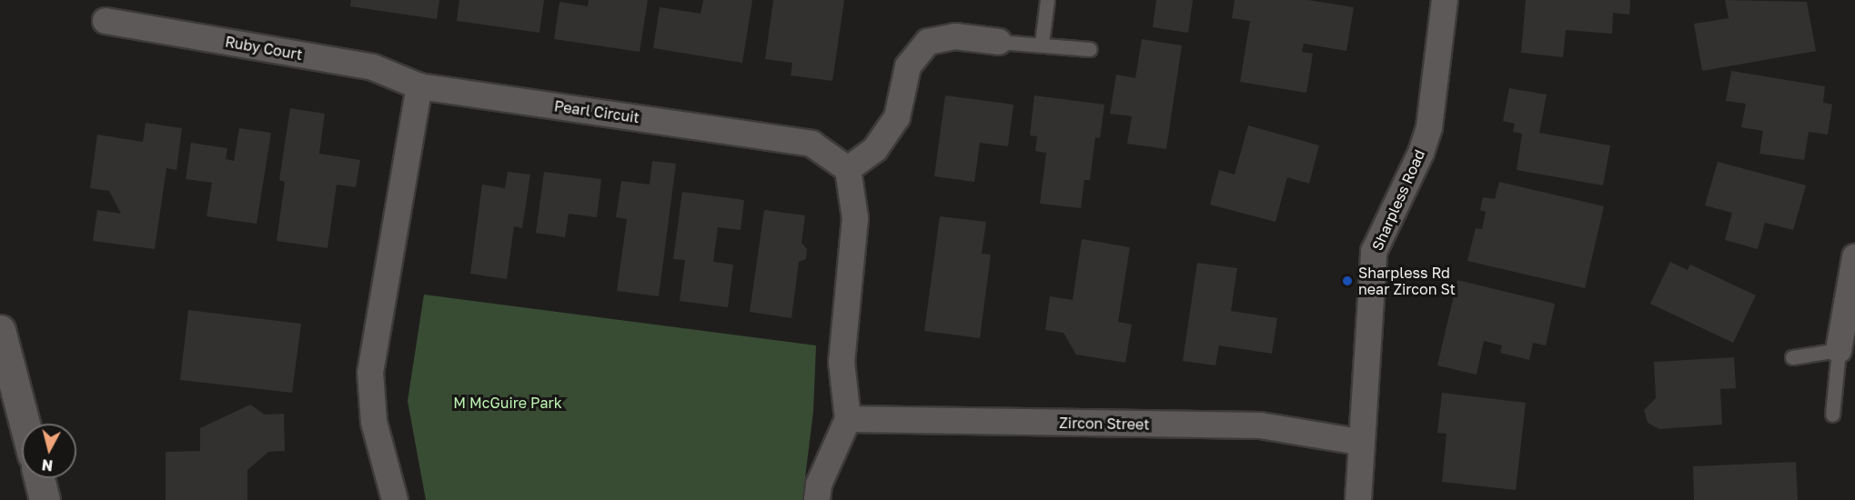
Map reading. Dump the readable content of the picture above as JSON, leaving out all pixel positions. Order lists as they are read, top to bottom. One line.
{"streets":{"street":["Ruby Court","Pearl Circuit","Sharpless Road","Zircon Street"]},"crossings":[["Ruby Court","Pearl Circuit"],["Sharpless Road","Zircon Street"]],"parks":["M McGuire Park"],"places":["Sharpless Rd near Zircon St"],"north":"bottom"}
